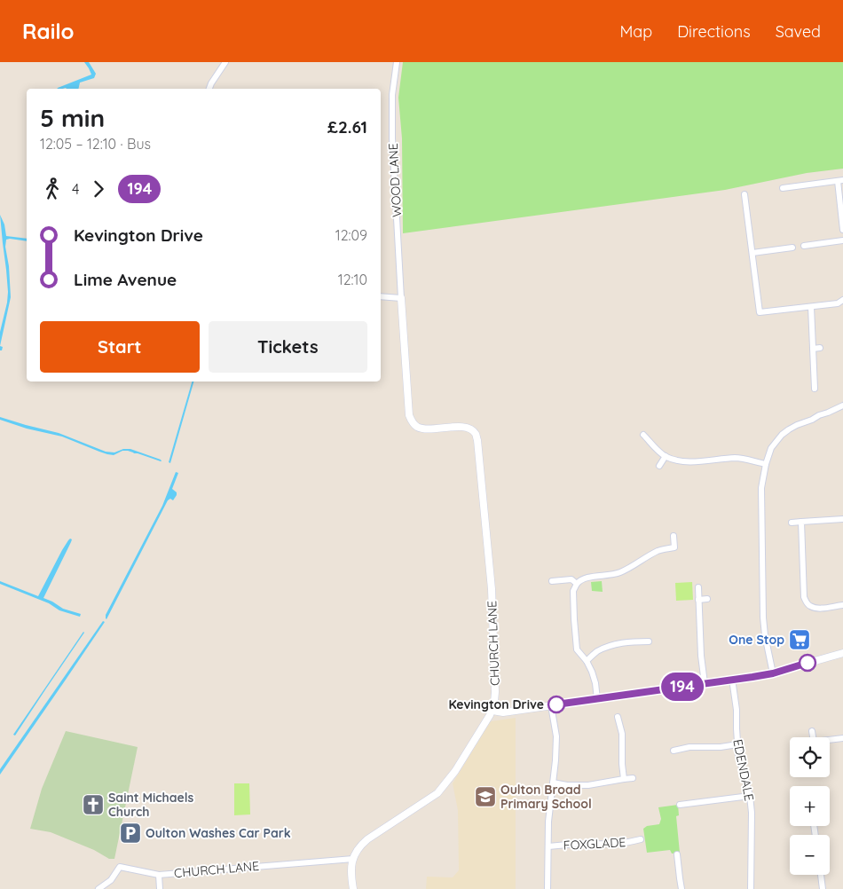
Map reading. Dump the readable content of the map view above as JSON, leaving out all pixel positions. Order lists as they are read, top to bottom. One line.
{"streets":{"street":["WOOD LANE","CHURCH LANE","EDENDALE","FOXGLADE"]},"crossings":[["WOOD LANE","CHURCH LANE"]],"places":{"supermarket":["One Stop"],"other":["Kevington Drive"],"school or university":["Oulton Broad Primary School"],"church":["Saint Michaels Church"],"parking":["Oulton Washes Car Park"]},"lines":["bus line 194"],"page":{"header":"Railo","nav":["Map","Directions","Saved"],"on_map":"194","heading":["5 min","12:05 – 12:10 · Bus","£2.61"],"legs":["4","194"],"list":[{"name":"Kevington Drive","value":"12:09"},{"name":"Lime Avenue","value":"12:10"}],"buttons":["Start","Tickets"],"map_buttons":["+","−"]}}
